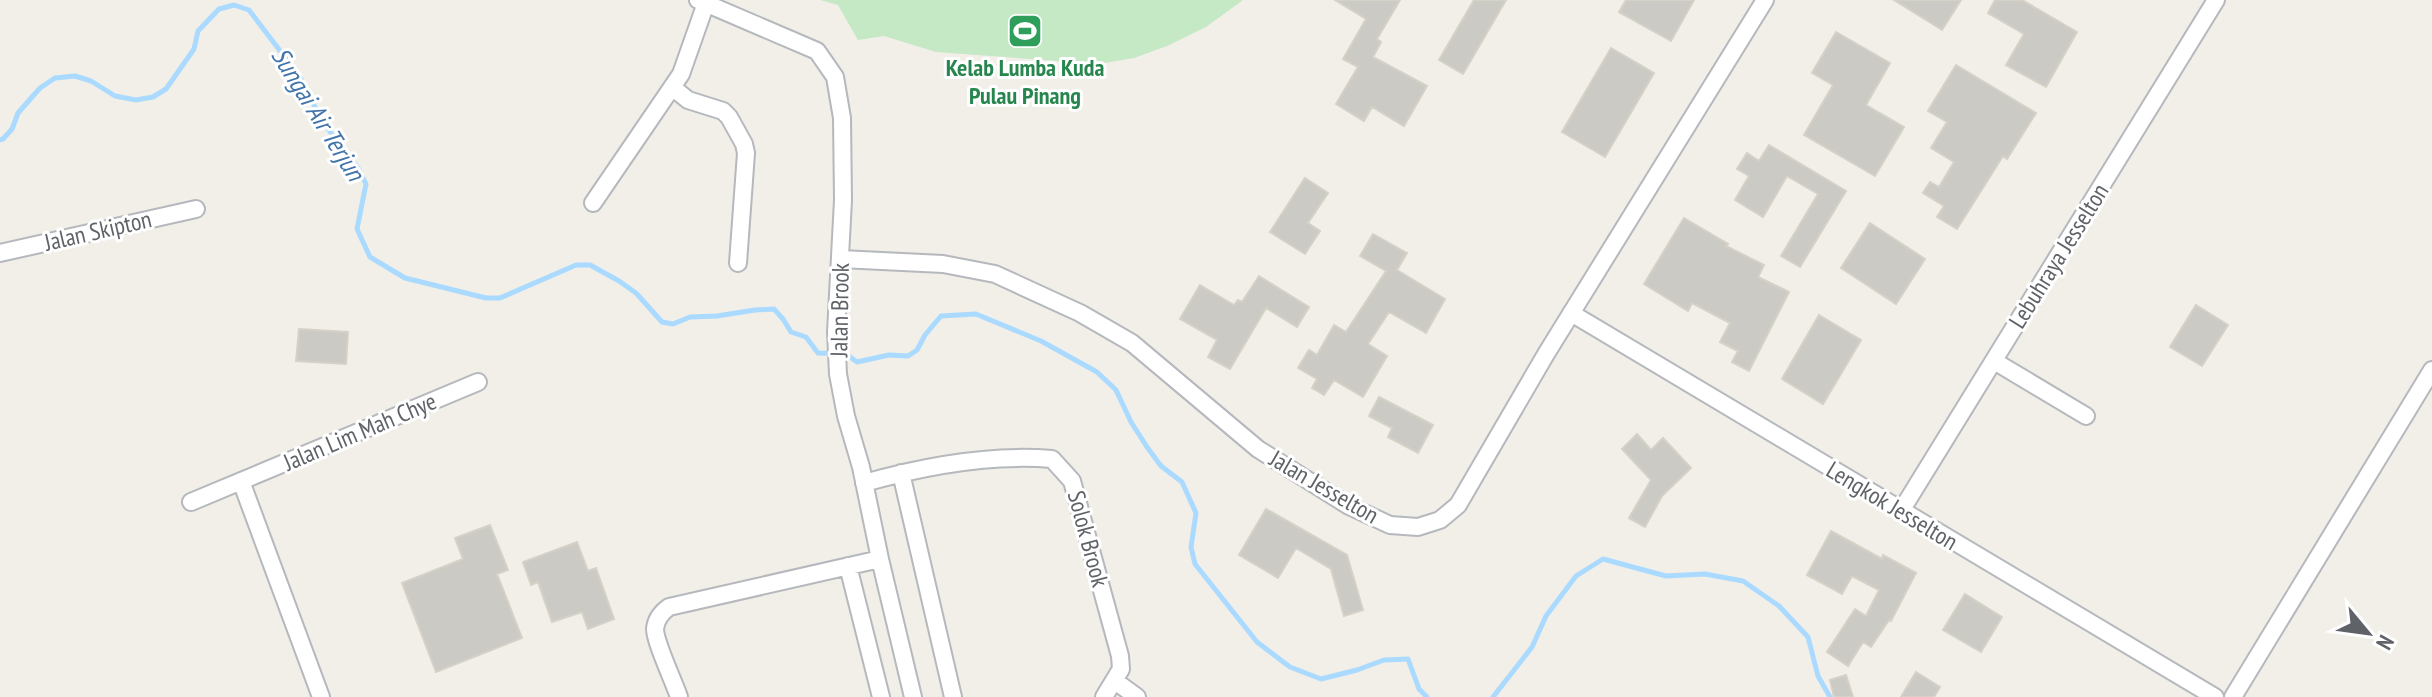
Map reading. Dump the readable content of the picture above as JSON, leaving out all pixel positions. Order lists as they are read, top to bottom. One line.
{"streets":{"street":["Jalan Skipton","Lebuhraya Jesselton","Jalan Brook","Jalan Lim Mah Chye","Jalan Jesselton","Lengkok Jesselton","Solok Brook"]},"crossings":[["Lebuhraya Jesselton","Lengkok Jesselton"],["Jalan Brook","Jalan Jesselton"],["Jalan Brook","Solok Brook"],["Jalan Jesselton","Lengkok Jesselton"]],"water":["Sungai Air Terjun"],"places":{"sports":["Kelab Lumba Kuda Pulau Pinang"]},"north":"bottom right"}
